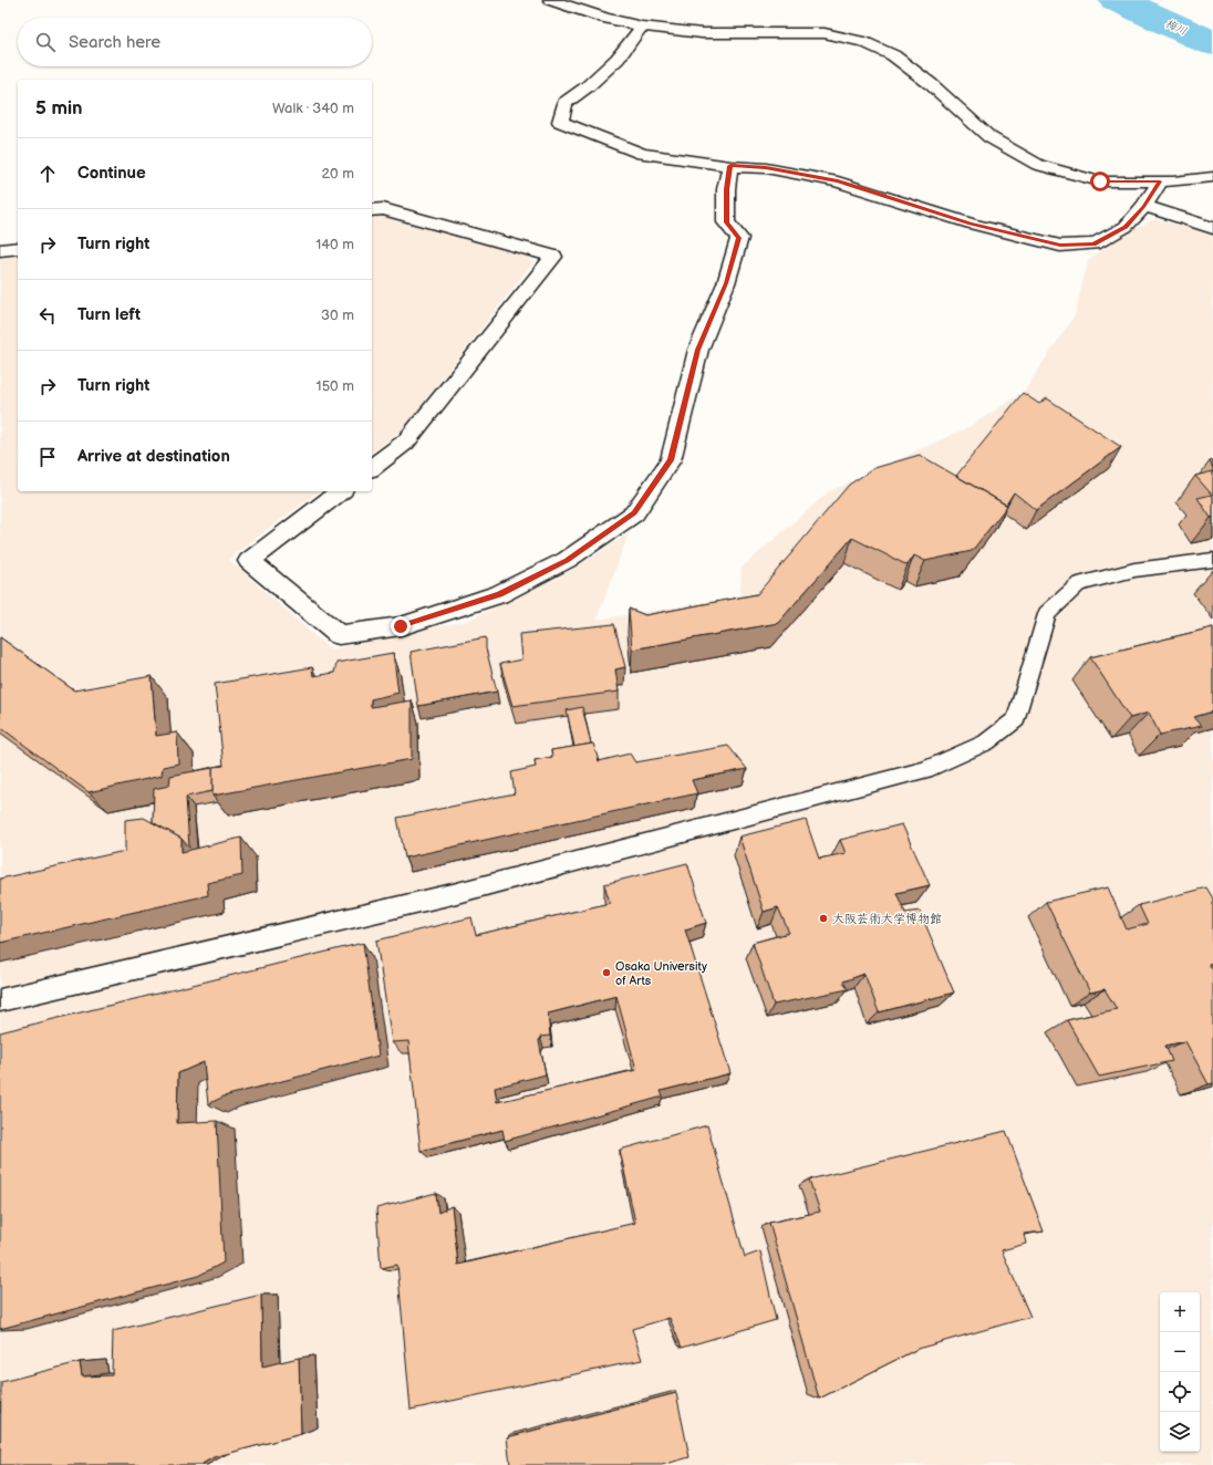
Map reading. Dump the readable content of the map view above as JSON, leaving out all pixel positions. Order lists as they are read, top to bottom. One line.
{"water":["梅川"],"places":["大阪芸術大学博物館","Osaka University of Arts"],"page":{"search":"Search here","heading":["5 min","Walk · 340 m"],"list":[["Continue","20 m"],["Turn right","140 m"],["Turn left","30 m"],["Turn right","150 m"],"Arrive at destination"],"map_buttons":["+","−"]}}
